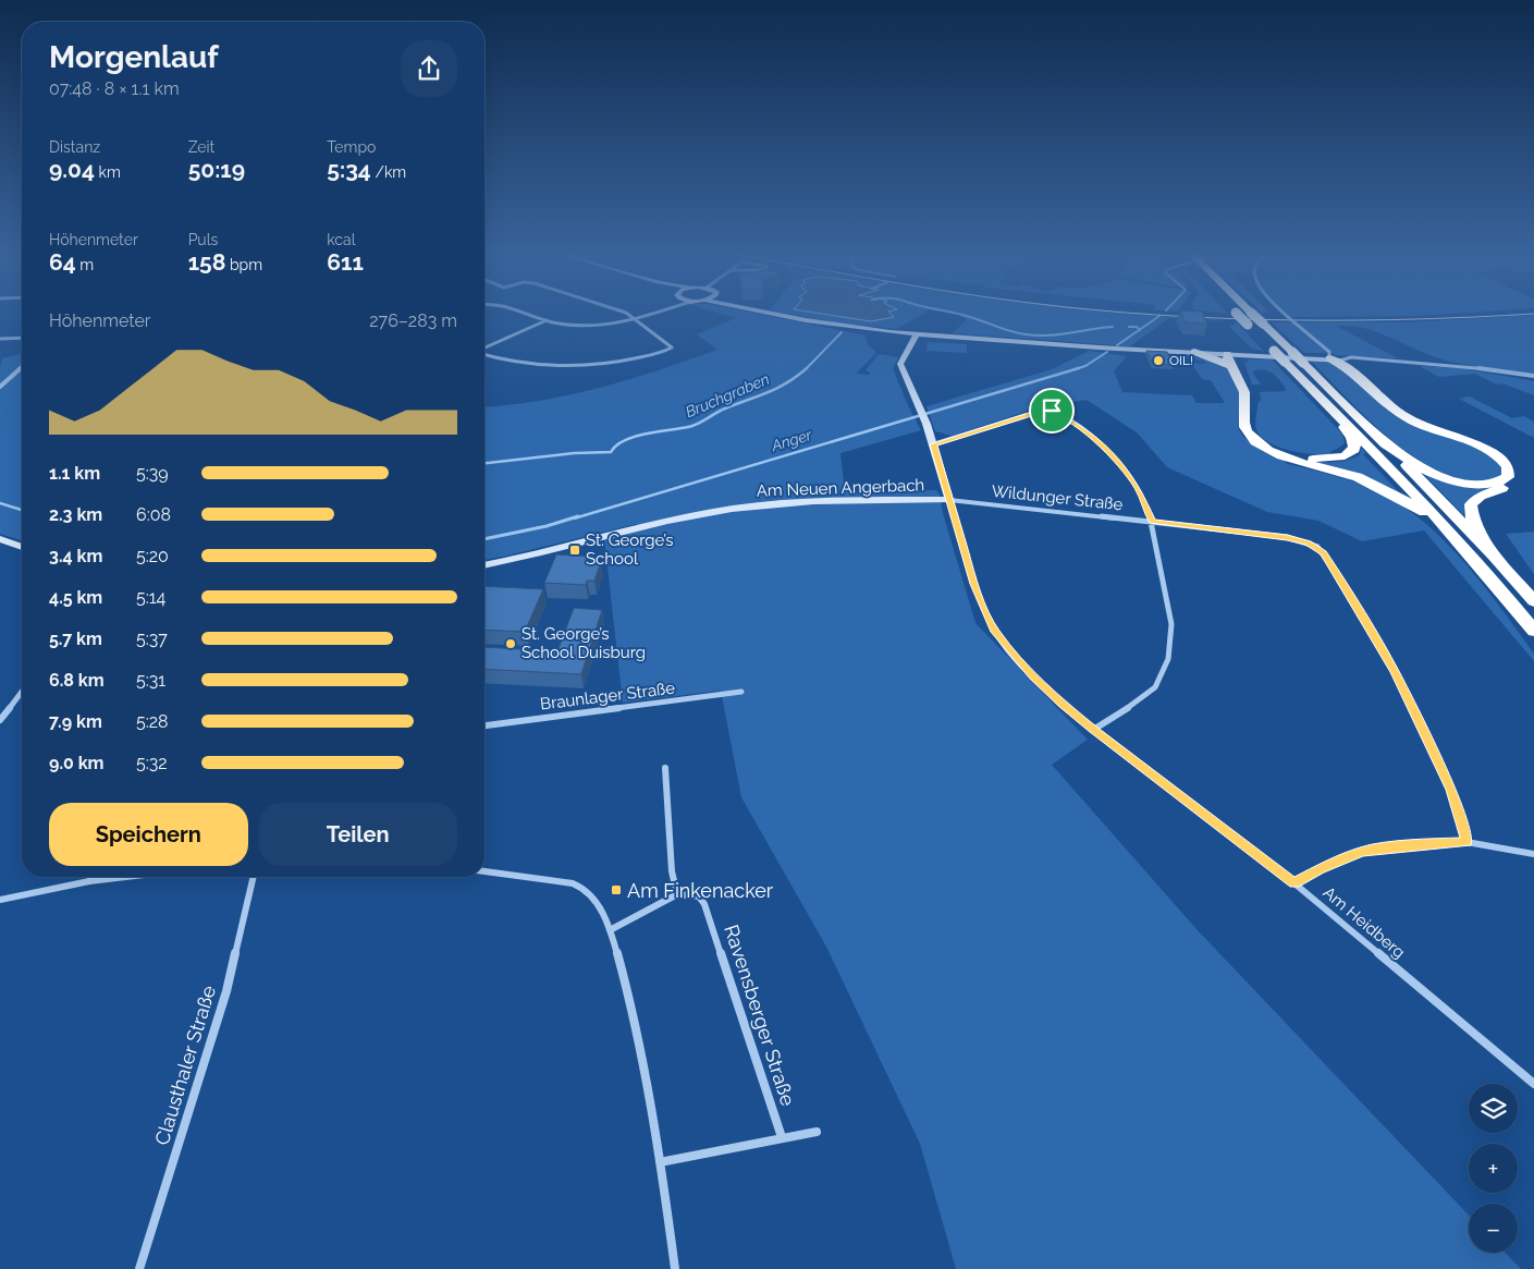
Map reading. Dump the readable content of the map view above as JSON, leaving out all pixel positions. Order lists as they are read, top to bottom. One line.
{"streets":{"main road":["Am Neuen Angerbach","Am Heidberg"],"street":["Wildunger Straße","Braunlager Straße","Ravensberger Straße","Clausthaler Straße"]},"crossings":[["Am Neuen Angerbach","Wildunger Straße"],["Am Neuen Angerbach","Am Heidberg"],["Wildunger Straße","Am Heidberg"]],"water":["Bruchgraben","Anger"],"places":{"other":["OIL!","St. George’s School Duisburg"],"transit":["St. George’s School","Am Finkenacker"]},"page":{"heading":["Morgenlauf","07:48 · 8 × 1.1 km"],"stats":[["Distanz","9.04 km"],["Zeit","50:19"],["Tempo","5:34 /km"],["Höhenmeter","64 m"],["Puls","158 bpm"],["kcal","611"]],"chart":["Höhenmeter","276–283 m"],"list":[{"name":"1.1 km","note":"5:39"},{"name":"2.3 km","note":"6:08"},{"name":"3.4 km","note":"5:20"},{"name":"4.5 km","note":"5:14"},{"name":"5.7 km","note":"5:37"},{"name":"6.8 km","note":"5:31"},{"name":"7.9 km","note":"5:28"},{"name":"9.0 km","note":"5:32"}],"buttons":["Speichern","Teilen"],"map_buttons":["+","−"]}}
